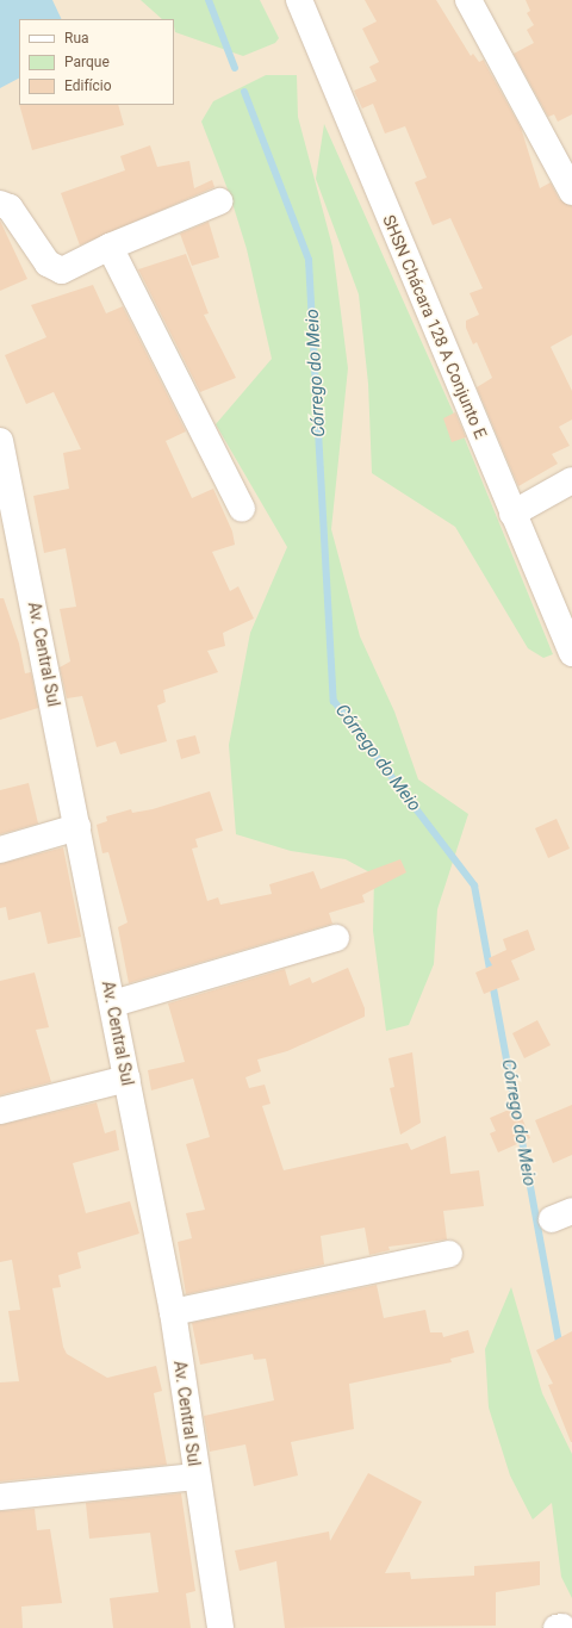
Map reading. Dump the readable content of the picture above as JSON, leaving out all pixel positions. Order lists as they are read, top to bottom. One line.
{"streets":{"street":["SHSN Chácara 128 A Conjunto E","Av. Central Sul"]},"water":["Córrego do Meio"],"legend":["Rua","Parque","Edifício"]}
